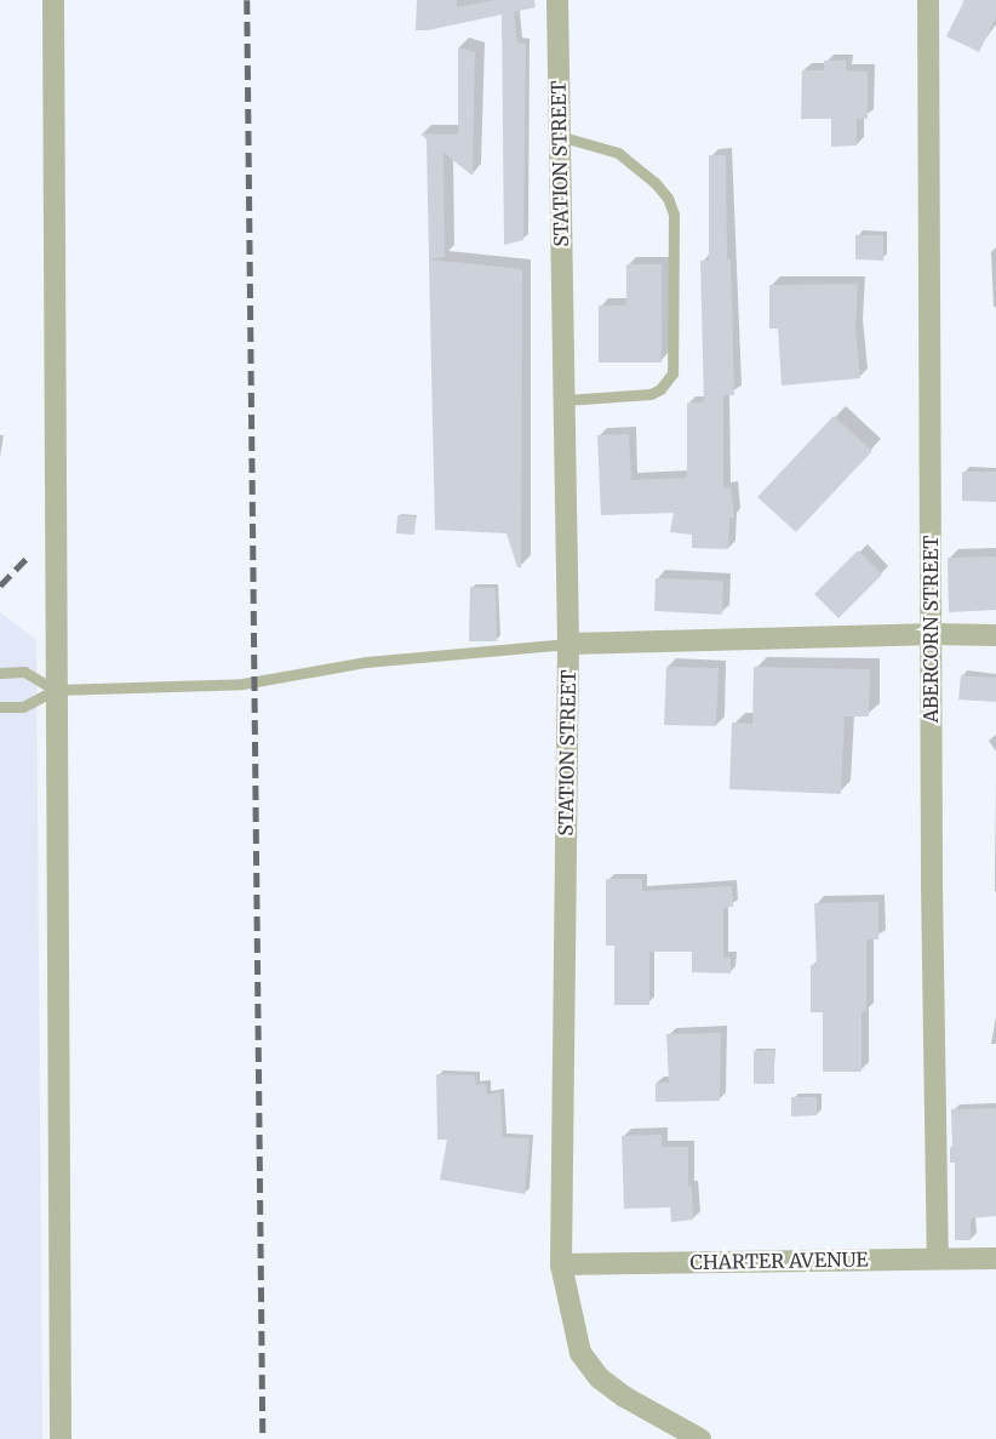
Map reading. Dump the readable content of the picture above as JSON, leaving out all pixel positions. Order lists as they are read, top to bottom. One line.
{"streets":{"street":["STATION STREET","ABERCORN STREET","CHARTER AVENUE"]},"crossings":[["STATION STREET","CHARTER AVENUE"],["ABERCORN STREET","CHARTER AVENUE"]]}
